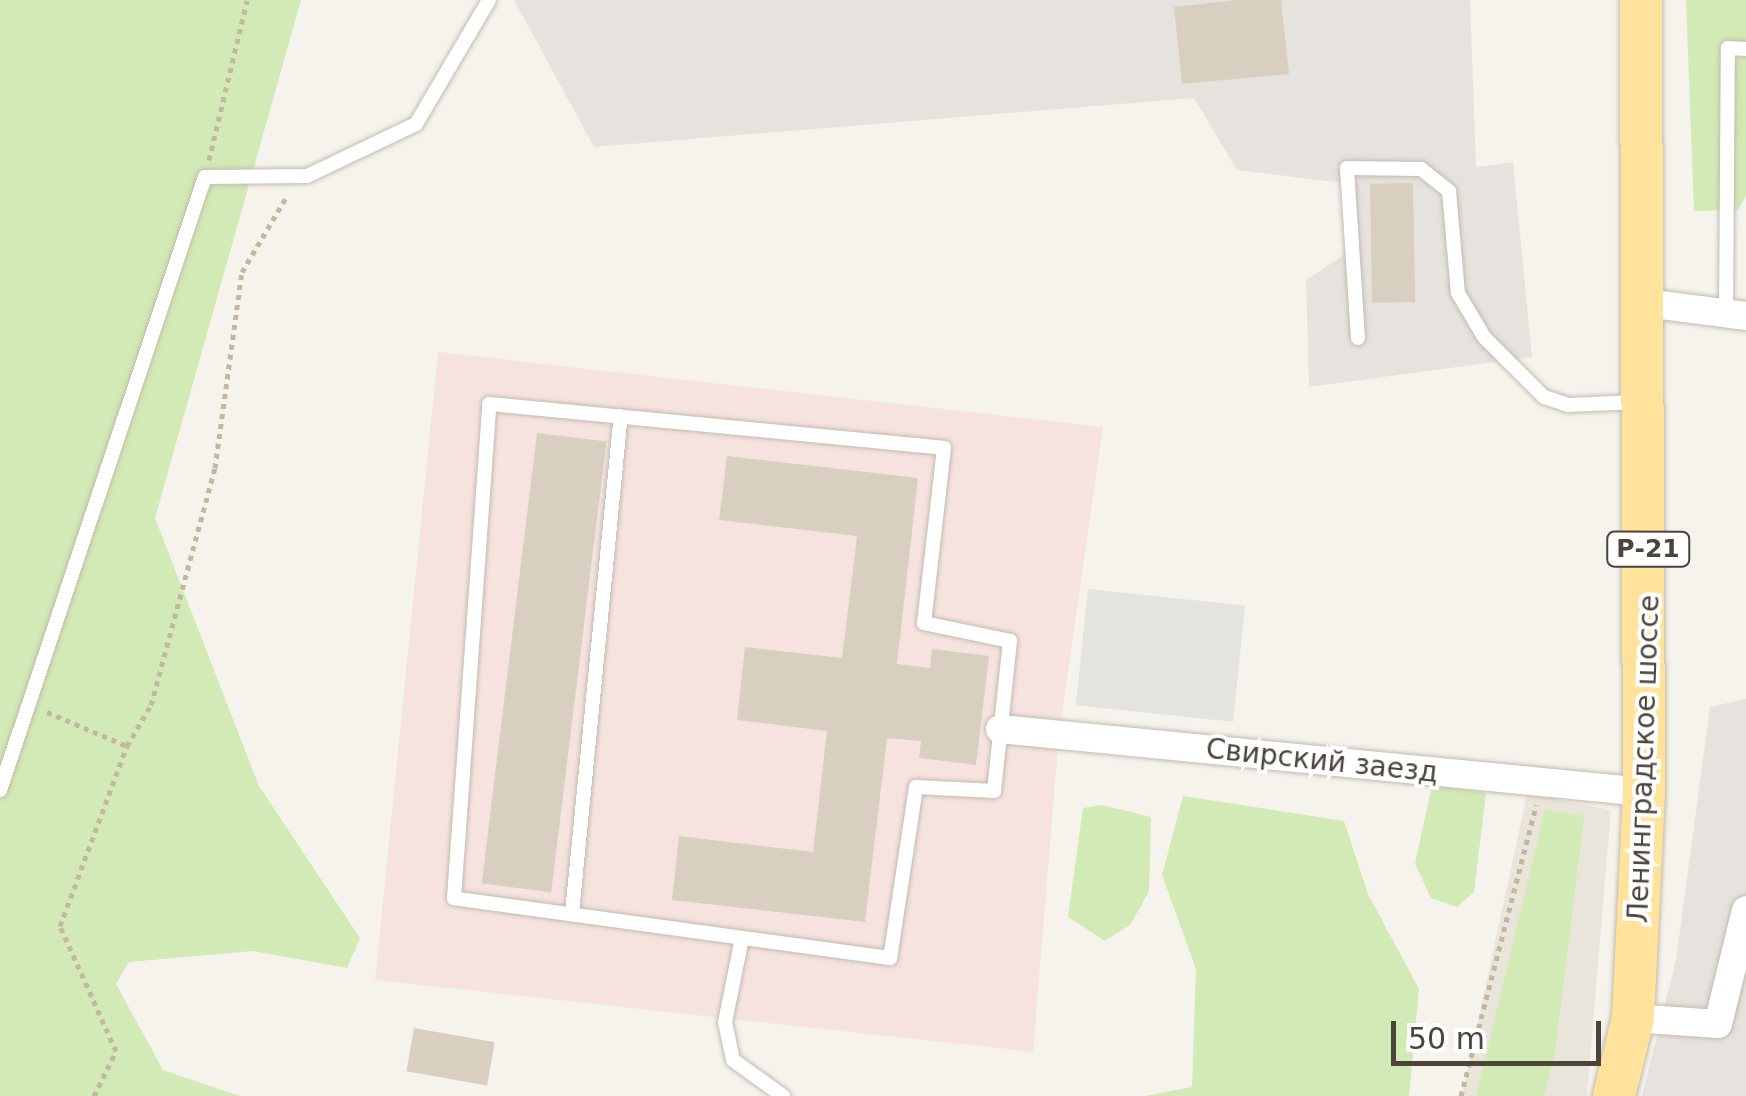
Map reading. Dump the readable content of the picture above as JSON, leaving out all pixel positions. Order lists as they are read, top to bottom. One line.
{"streets":{"main road":["Р-21","Ленинградское шоссе"],"street":["Свирский заезд"]},"crossings":[["Ленинградское шоссе","Свирский заезд"]],"scale_bar":"50 m"}
